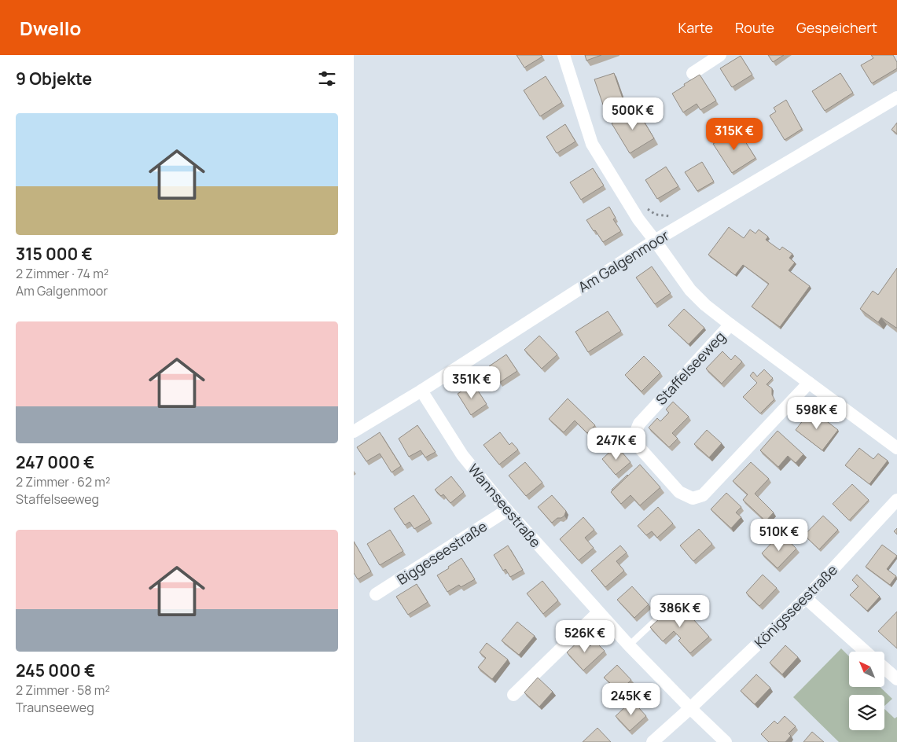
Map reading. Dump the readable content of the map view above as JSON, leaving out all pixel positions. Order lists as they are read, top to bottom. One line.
{"streets":{"street":["Am Galgenmoor","Staffelseeweg","Wannseestraße","Biggeseestraße","Königsseestraße"]},"crossings":[["Am Galgenmoor","Wannseestraße"],["Wannseestraße","Biggeseestraße"],["Wannseestraße","Königsseestraße"]],"north":"top left","page":{"header":"Dwello","nav":["Karte","Route","Gespeichert"],"heading":"9 Objekte","price":["500K €","315K €","351K €","598K €","247K €","510K €","386K €","526K €","245K €"],"list":[{"name":"315 000 €","note":"2 Zimmer · 74 m² · Am Galgenmoor"},{"name":"247 000 €","note":"2 Zimmer · 62 m² · Staffelseeweg"},{"name":"245 000 €","note":"2 Zimmer · 58 m² · Traunseeweg"}]}}
